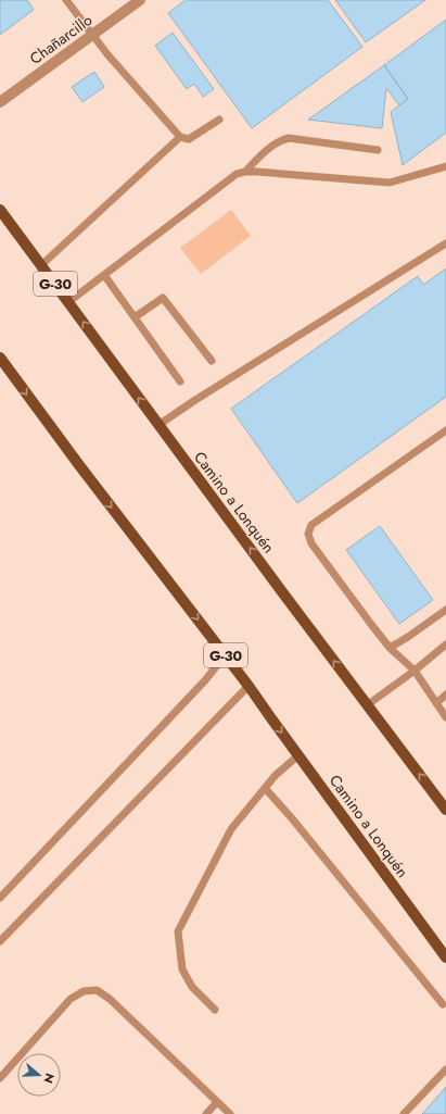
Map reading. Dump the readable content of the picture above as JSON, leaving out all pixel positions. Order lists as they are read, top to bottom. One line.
{"streets":{"main road":["G-30","Camino a Lonquén"],"street":["Chañarcillo"]},"north":"right"}
